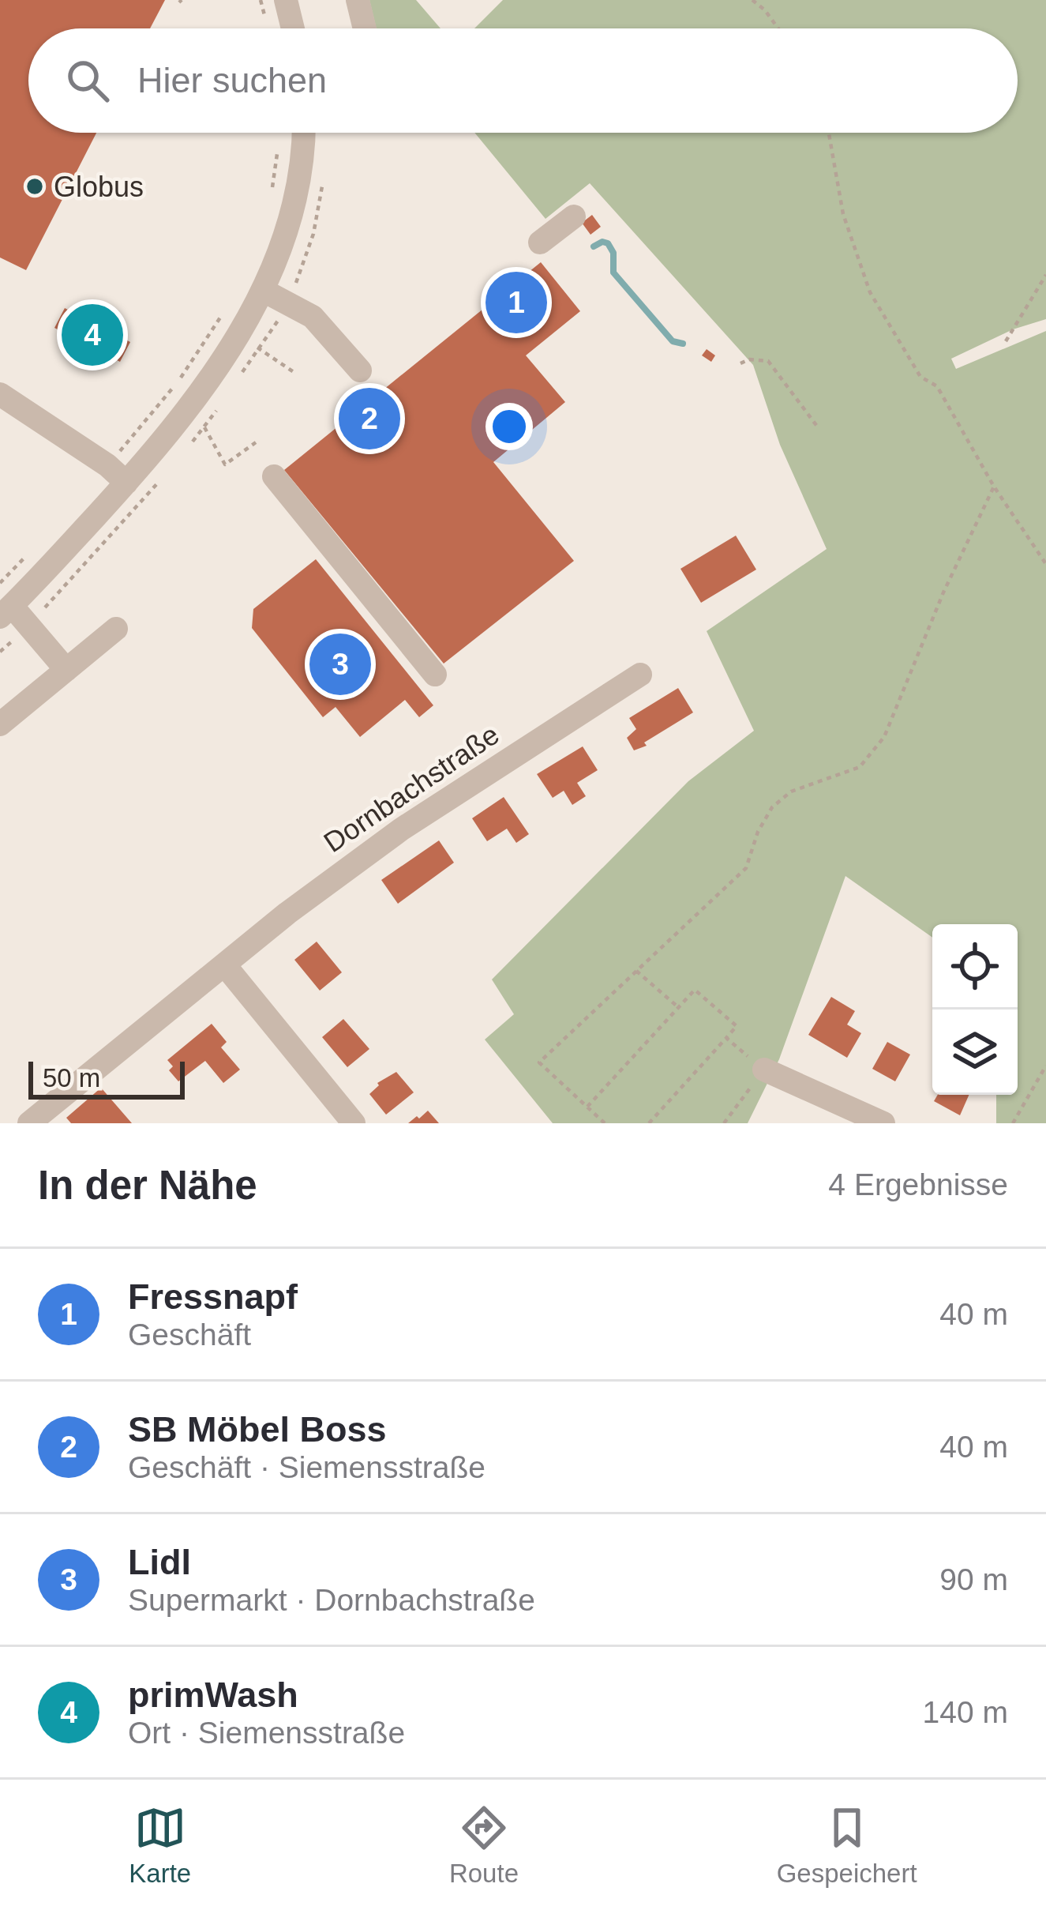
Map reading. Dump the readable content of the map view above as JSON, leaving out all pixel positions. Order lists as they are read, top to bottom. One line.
{"streets":{"street":["Dornbachstraße"]},"places":["Globus"],"scale_bar":"50 m","page":{"search":"Hier suchen","pins":["1","4","2","3"],"scale":"50 m","heading":["In der Nähe","4 Ergebnisse"],"list":[{"mark":"1","name":"Fressnapf","note":"Geschäft","value":"40 m"},{"mark":"2","name":"SB Möbel Boss","note":"Geschäft · Siemensstraße","value":"40 m"},{"mark":"3","name":"Lidl","note":"Supermarkt · Dornbachstraße","value":"90 m"},{"mark":"4","name":"primWash","note":"Ort · Siemensstraße","value":"140 m"}],"nav":["Karte","Route","Gespeichert"]}}
